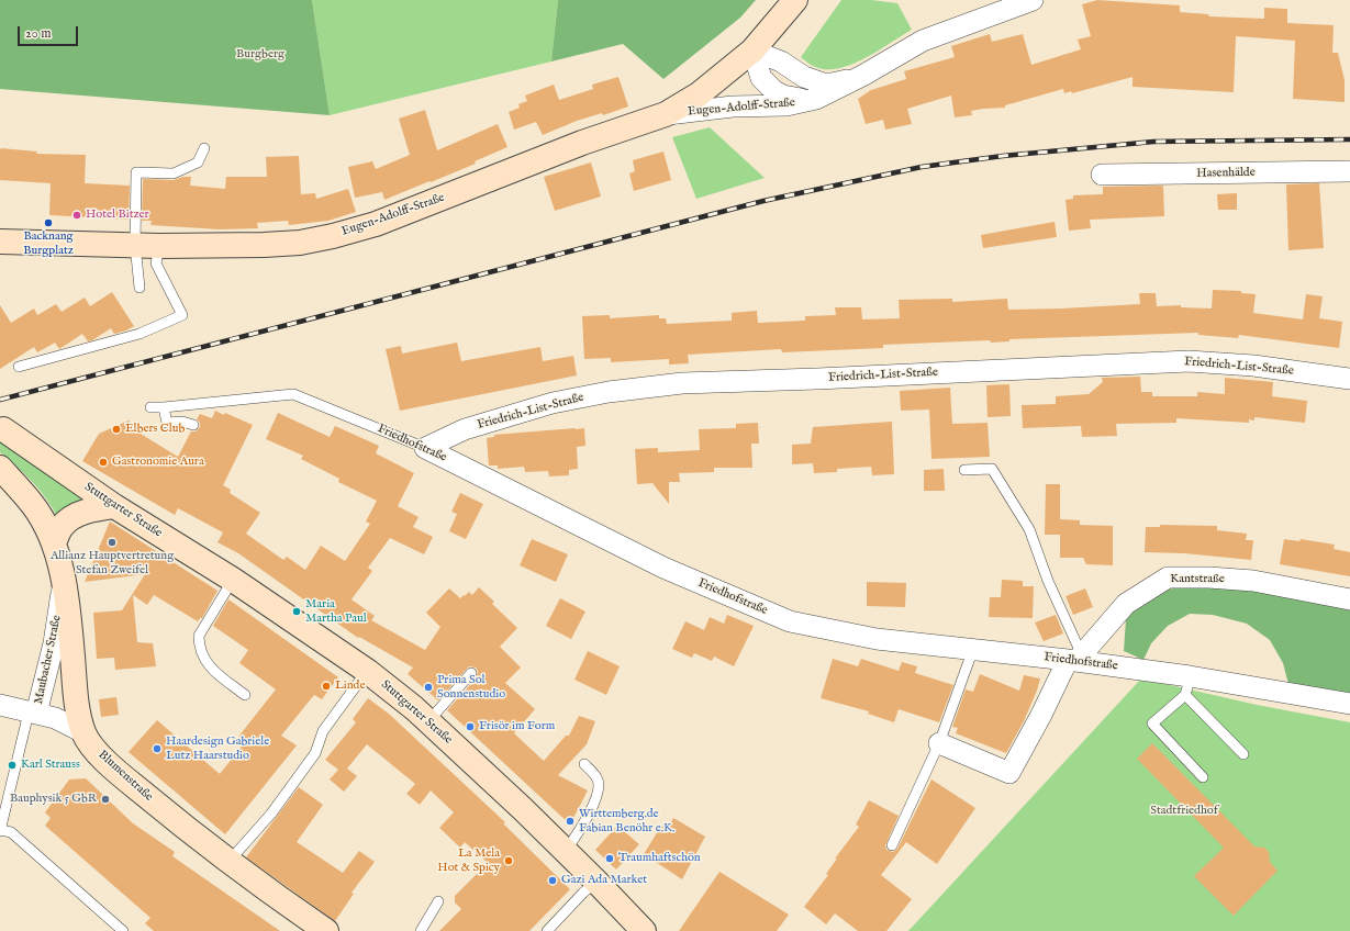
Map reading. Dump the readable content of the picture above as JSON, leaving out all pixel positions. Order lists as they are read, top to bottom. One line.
{"streets":{"street":["Eugen-Adolff-Straße","Hasenhälde","Friedrich-List-Straße","Friedhofstraße","Stuttgarter Straße","Kantstraße","Maubacher Straße","Blumenstraße"]},"crossings":[["Friedrich-List-Straße","Friedhofstraße"],["Friedhofstraße","Kantstraße"],["Maubacher Straße","Blumenstraße"]],"parks":["Burgberg","Stadtfriedhof"],"places":["Hotel Bitzer","Backnang Burgplatz","Elbers Club","Gastronomie Aura","Allianz Hauptvertretung Stefan Zweifel","Maria Martha Paul","Linde","Prima Sol Sonnenstudio","Frisör im Form","Haardesign Gabriele Lutz Haarstudio","Karl Strauss","Bauphysik 5 GbR","Wirttemberg.de Fabian Benöhr e.K.","Traumhaftschön","La Mela Hot & Spicy","Gazi Ada Market"],"scale_bar":"20 m"}
